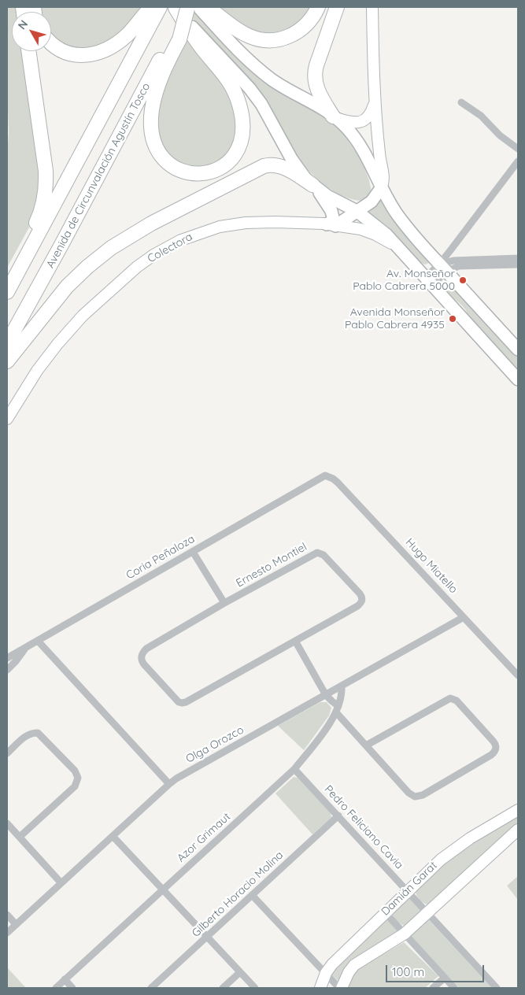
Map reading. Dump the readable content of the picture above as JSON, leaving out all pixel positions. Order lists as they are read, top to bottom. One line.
{"streets":{"highway":["Avenida de Circunvalación Agustín Tosco"],"main road":["Colectora","Damián Garat"],"street":["Coria Peñaloza","Ernesto Montiel","Hugo Miatello","Olga Orozco","Pedro Feliciano Cavia","Azor Grimaut","Gilberto Horacio Molina"]},"crossings":[["Coria Peñaloza","Hugo Miatello"],["Hugo Miatello","Olga Orozco"],["Olga Orozco","Azor Grimaut"],["Pedro Feliciano Cavia","Azor Grimaut"],["Pedro Feliciano Cavia","Damián Garat"],["Pedro Feliciano Cavia","Gilberto Horacio Molina"]],"places":["Av. Monseñor Pablo Cabrera 5000","Avenida Monseñor Pablo Cabrera 4935"],"scale_bar":"100 m","north":"top left"}
